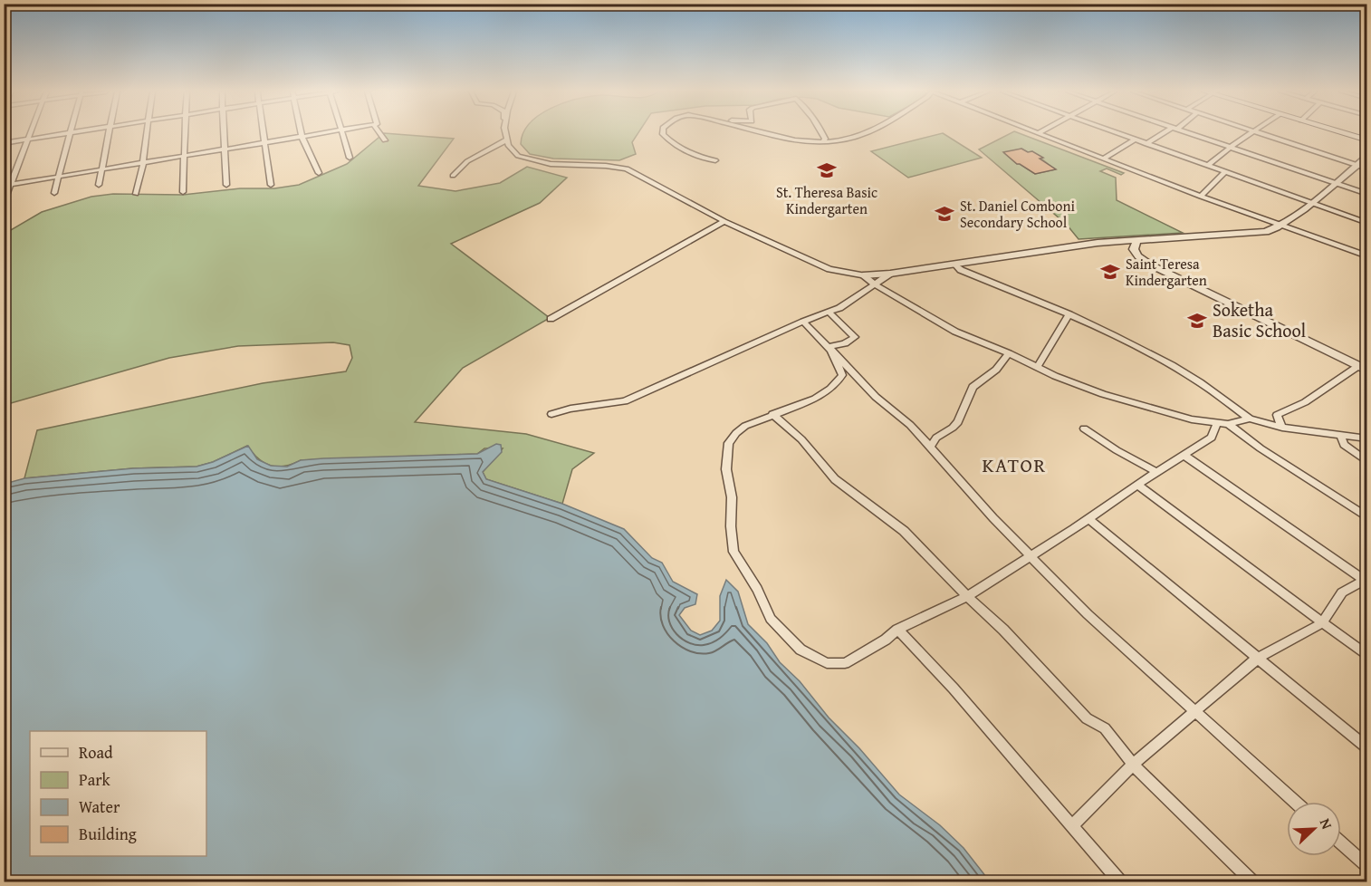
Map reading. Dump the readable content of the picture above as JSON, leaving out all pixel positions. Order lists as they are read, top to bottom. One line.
{"districts":["KATOR"],"places":{"school or university":["St. Theresa Basic Kindergarten","St. Daniel Comboni Secondary School","Saint Teresa Kindergarten","Soketha Basic School"]},"legend":["Road","Park","Water","Building"],"north":"top right"}
